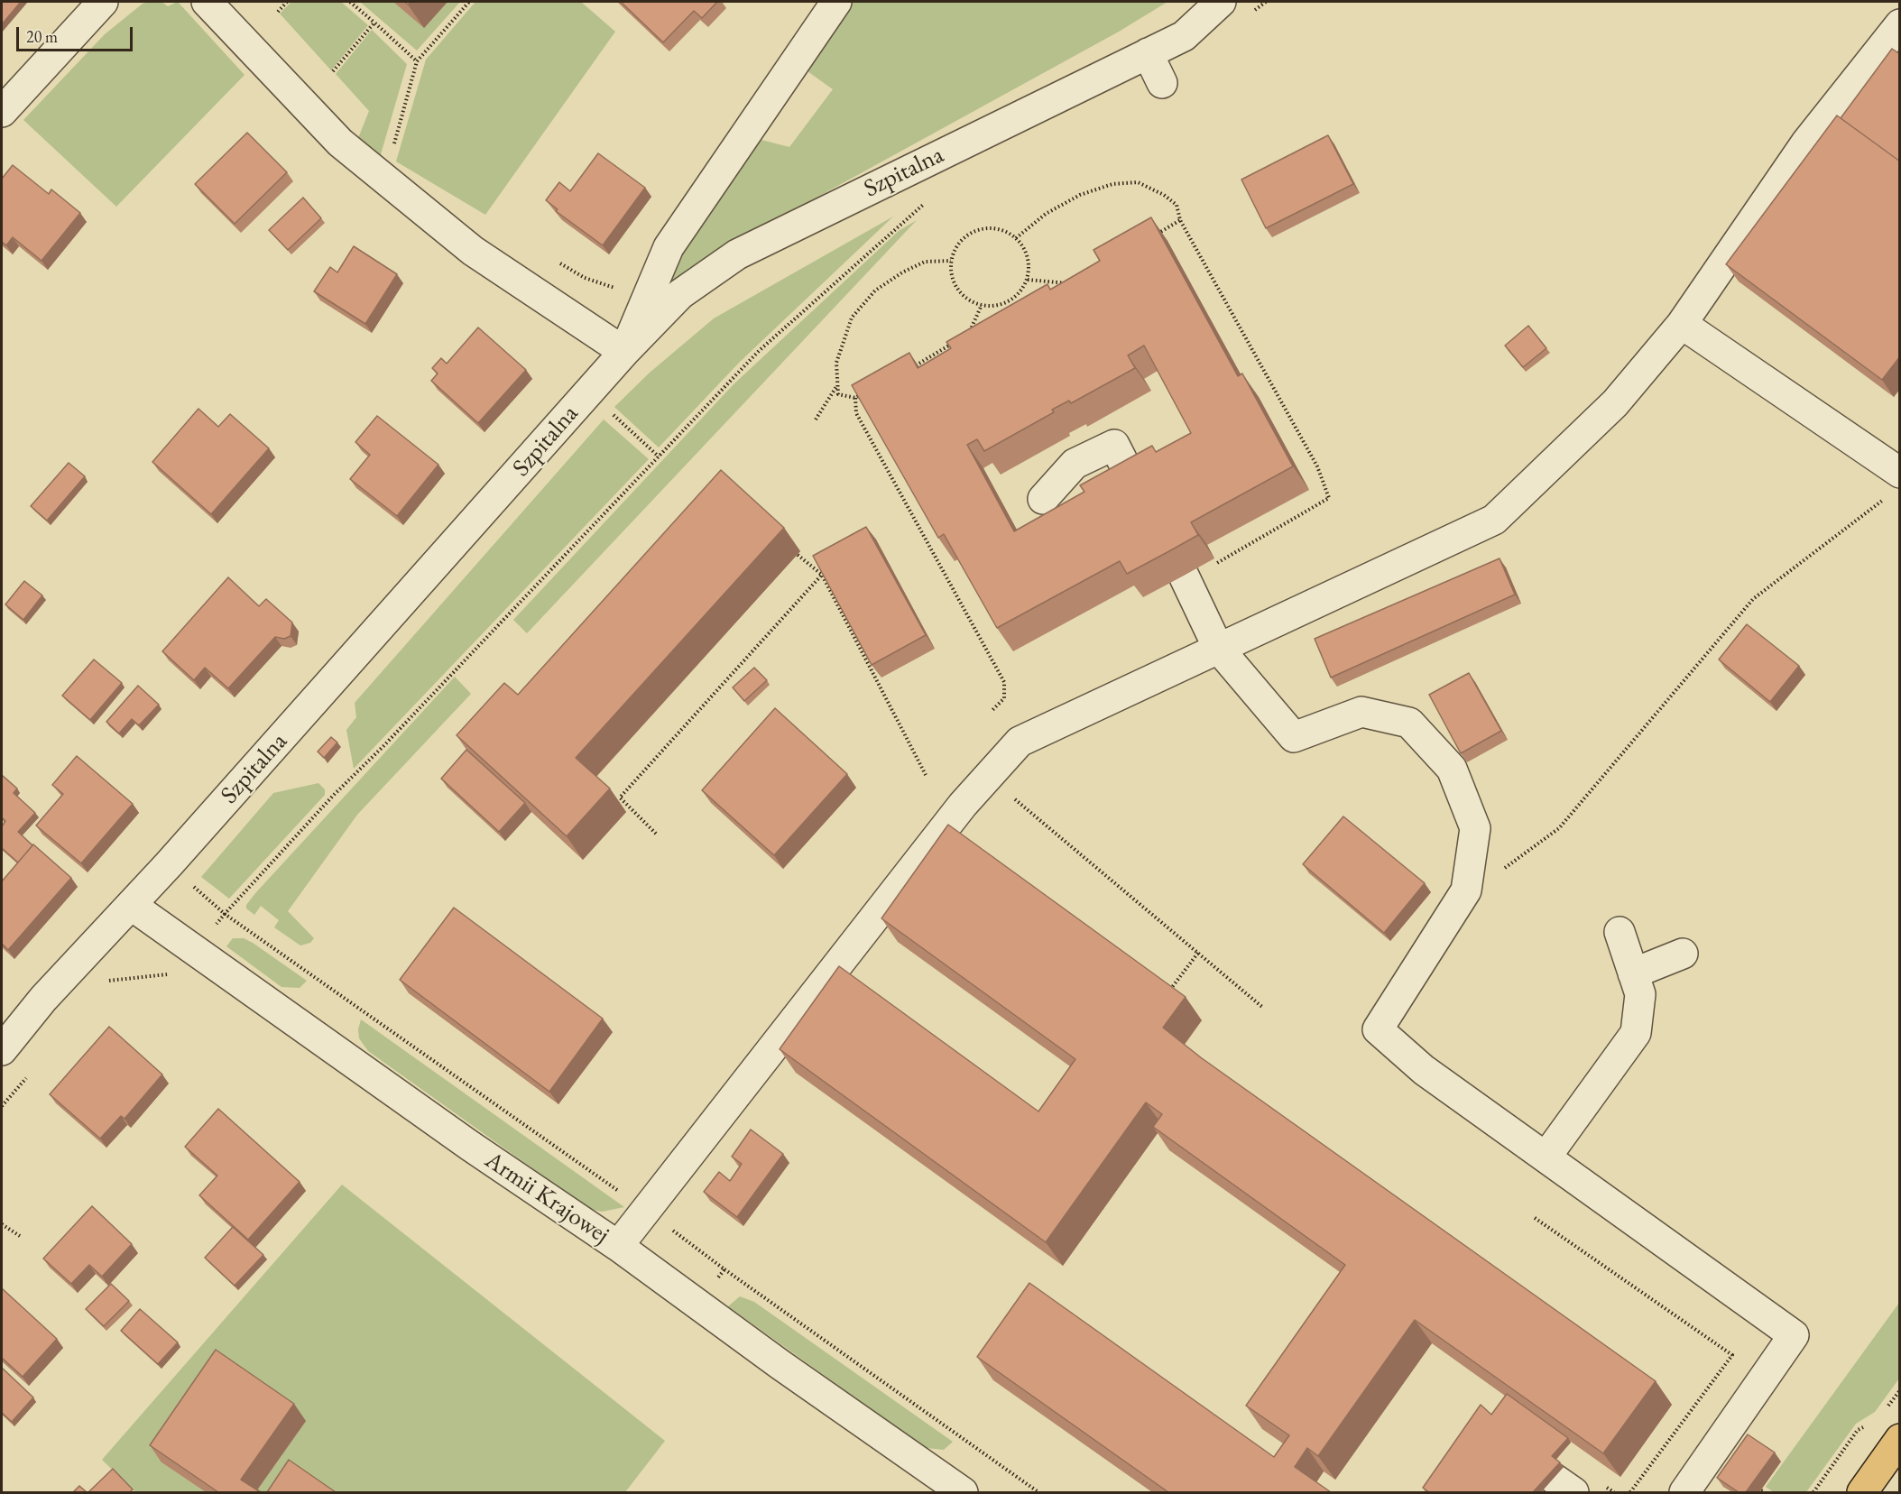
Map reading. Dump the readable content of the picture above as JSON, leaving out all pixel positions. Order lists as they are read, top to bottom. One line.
{"streets":{"street":["Szpitalna","Armii Krajowej"]},"crossings":[["Szpitalna","Armii Krajowej"]],"scale_bar":"20 m"}
